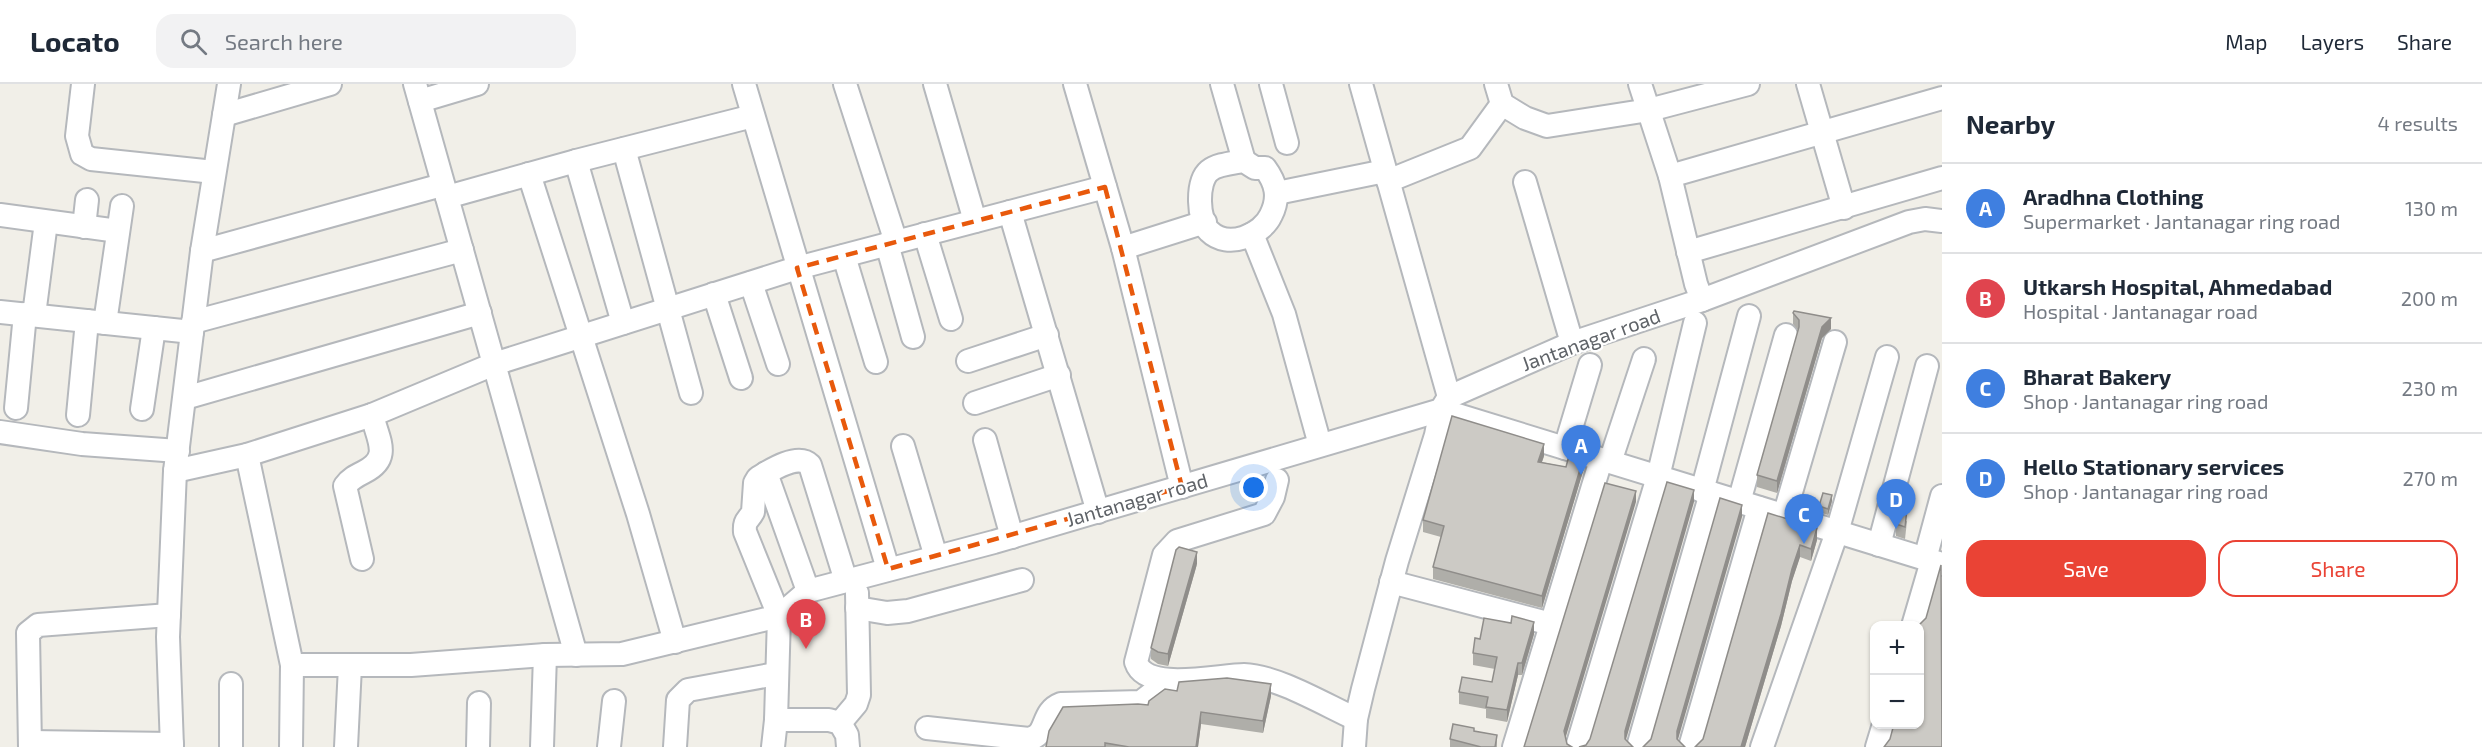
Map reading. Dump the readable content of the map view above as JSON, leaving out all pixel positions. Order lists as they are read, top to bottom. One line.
{"streets":{"street":["Jantanagar road"]},"page":{"header":"Locato","search":"Search here","nav":["Map","Layers","Share"],"heading":["Nearby","4 results"],"list":[{"mark":"A","name":"Aradhna Clothing","note":"Supermarket · Jantanagar ring road","value":"130 m"},{"mark":"B","name":"Utkarsh Hospital, Ahmedabad","note":"Hospital · Jantanagar road","value":"200 m"},{"mark":"C","name":"Bharat Bakery","note":"Shop · Jantanagar ring road","value":"230 m"},{"mark":"D","name":"Hello Stationary services","note":"Shop · Jantanagar ring road","value":"270 m"}],"pins":["A","D","C","B"],"buttons":["Save","Share"],"map_buttons":["+","−"]}}
